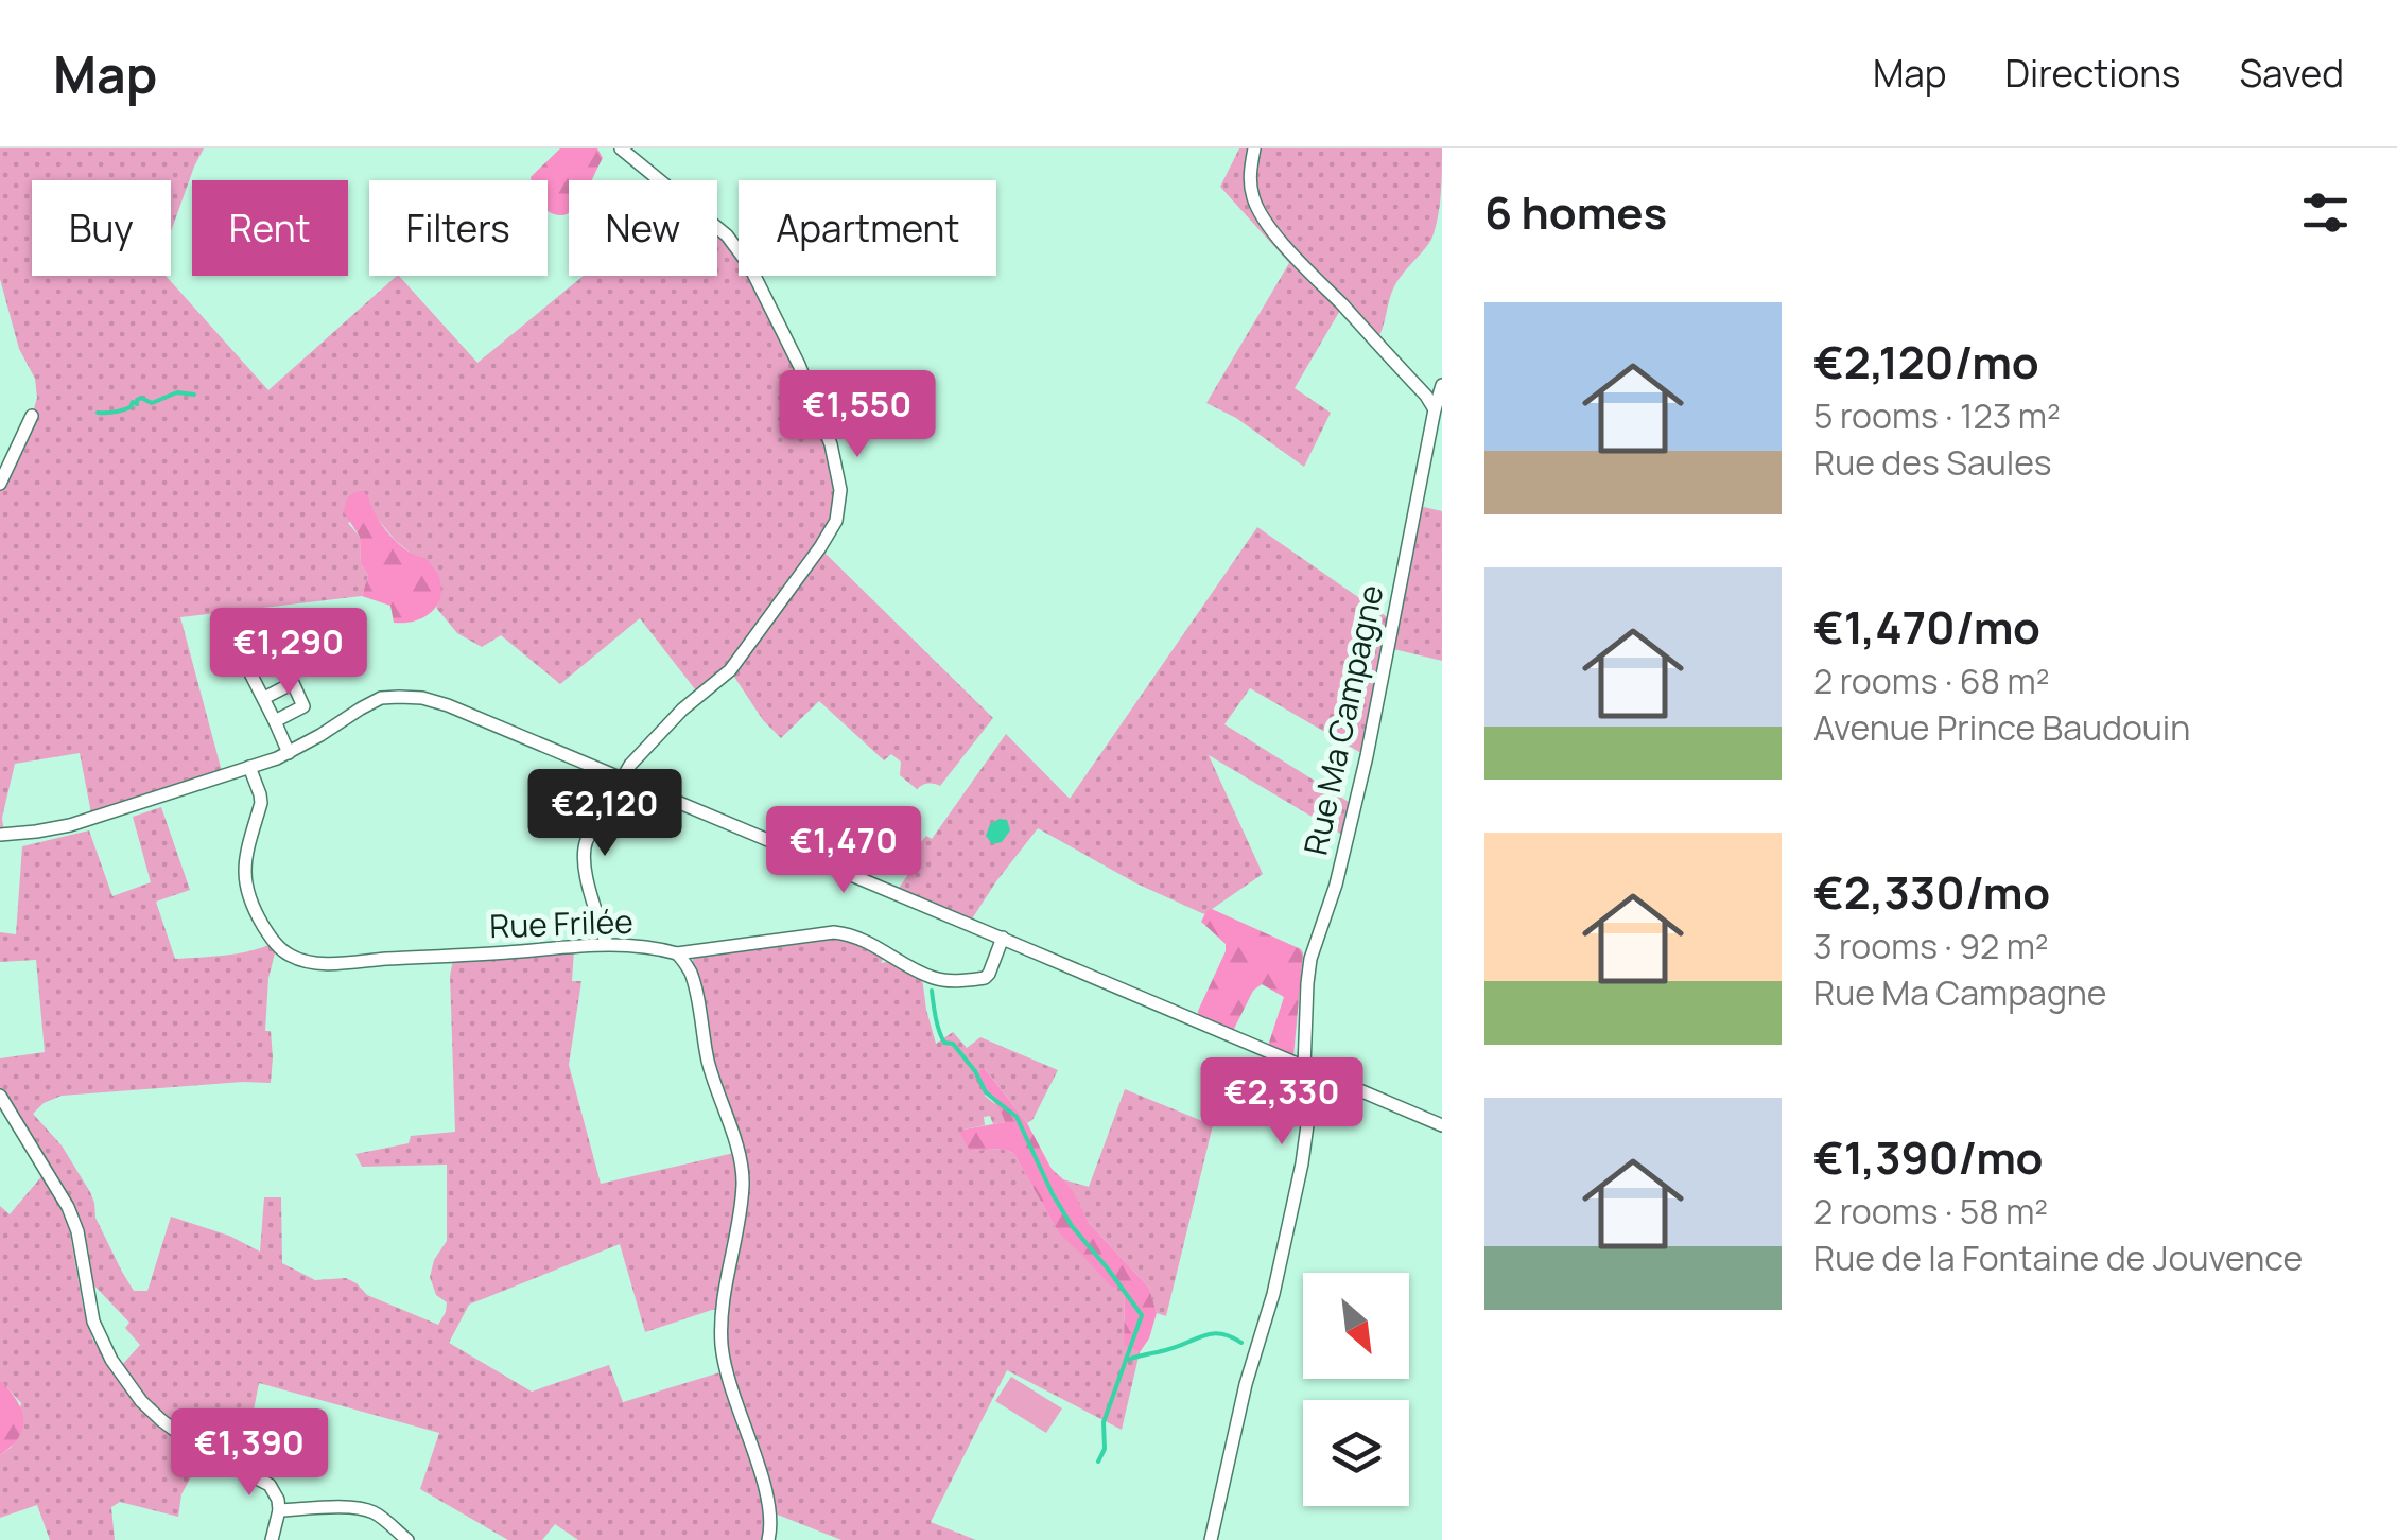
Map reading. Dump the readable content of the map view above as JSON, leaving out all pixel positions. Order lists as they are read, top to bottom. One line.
{"streets":{"street":["Rue Ma Campagne","Rue Frilée"]},"north":"bottom right","page":{"header":"Map","nav":["Map","Directions","Saved"],"heading":"6 homes","chip":["Buy","Rent","Filters","New","Apartment"],"list":[{"name":"€2,120/mo","note":"5 rooms · 123 m² · Rue des Saules"},{"name":"€1,470/mo","note":"2 rooms · 68 m² · Avenue Prince Baudouin"},{"name":"€2,330/mo","note":"3 rooms · 92 m² · Rue Ma Campagne"},{"name":"€1,390/mo","note":"2 rooms · 58 m² · Rue de la Fontaine de Jouvence"}],"price":["€1,550","€1,290","€2,120","€1,470","€2,330","€1,390"]}}
